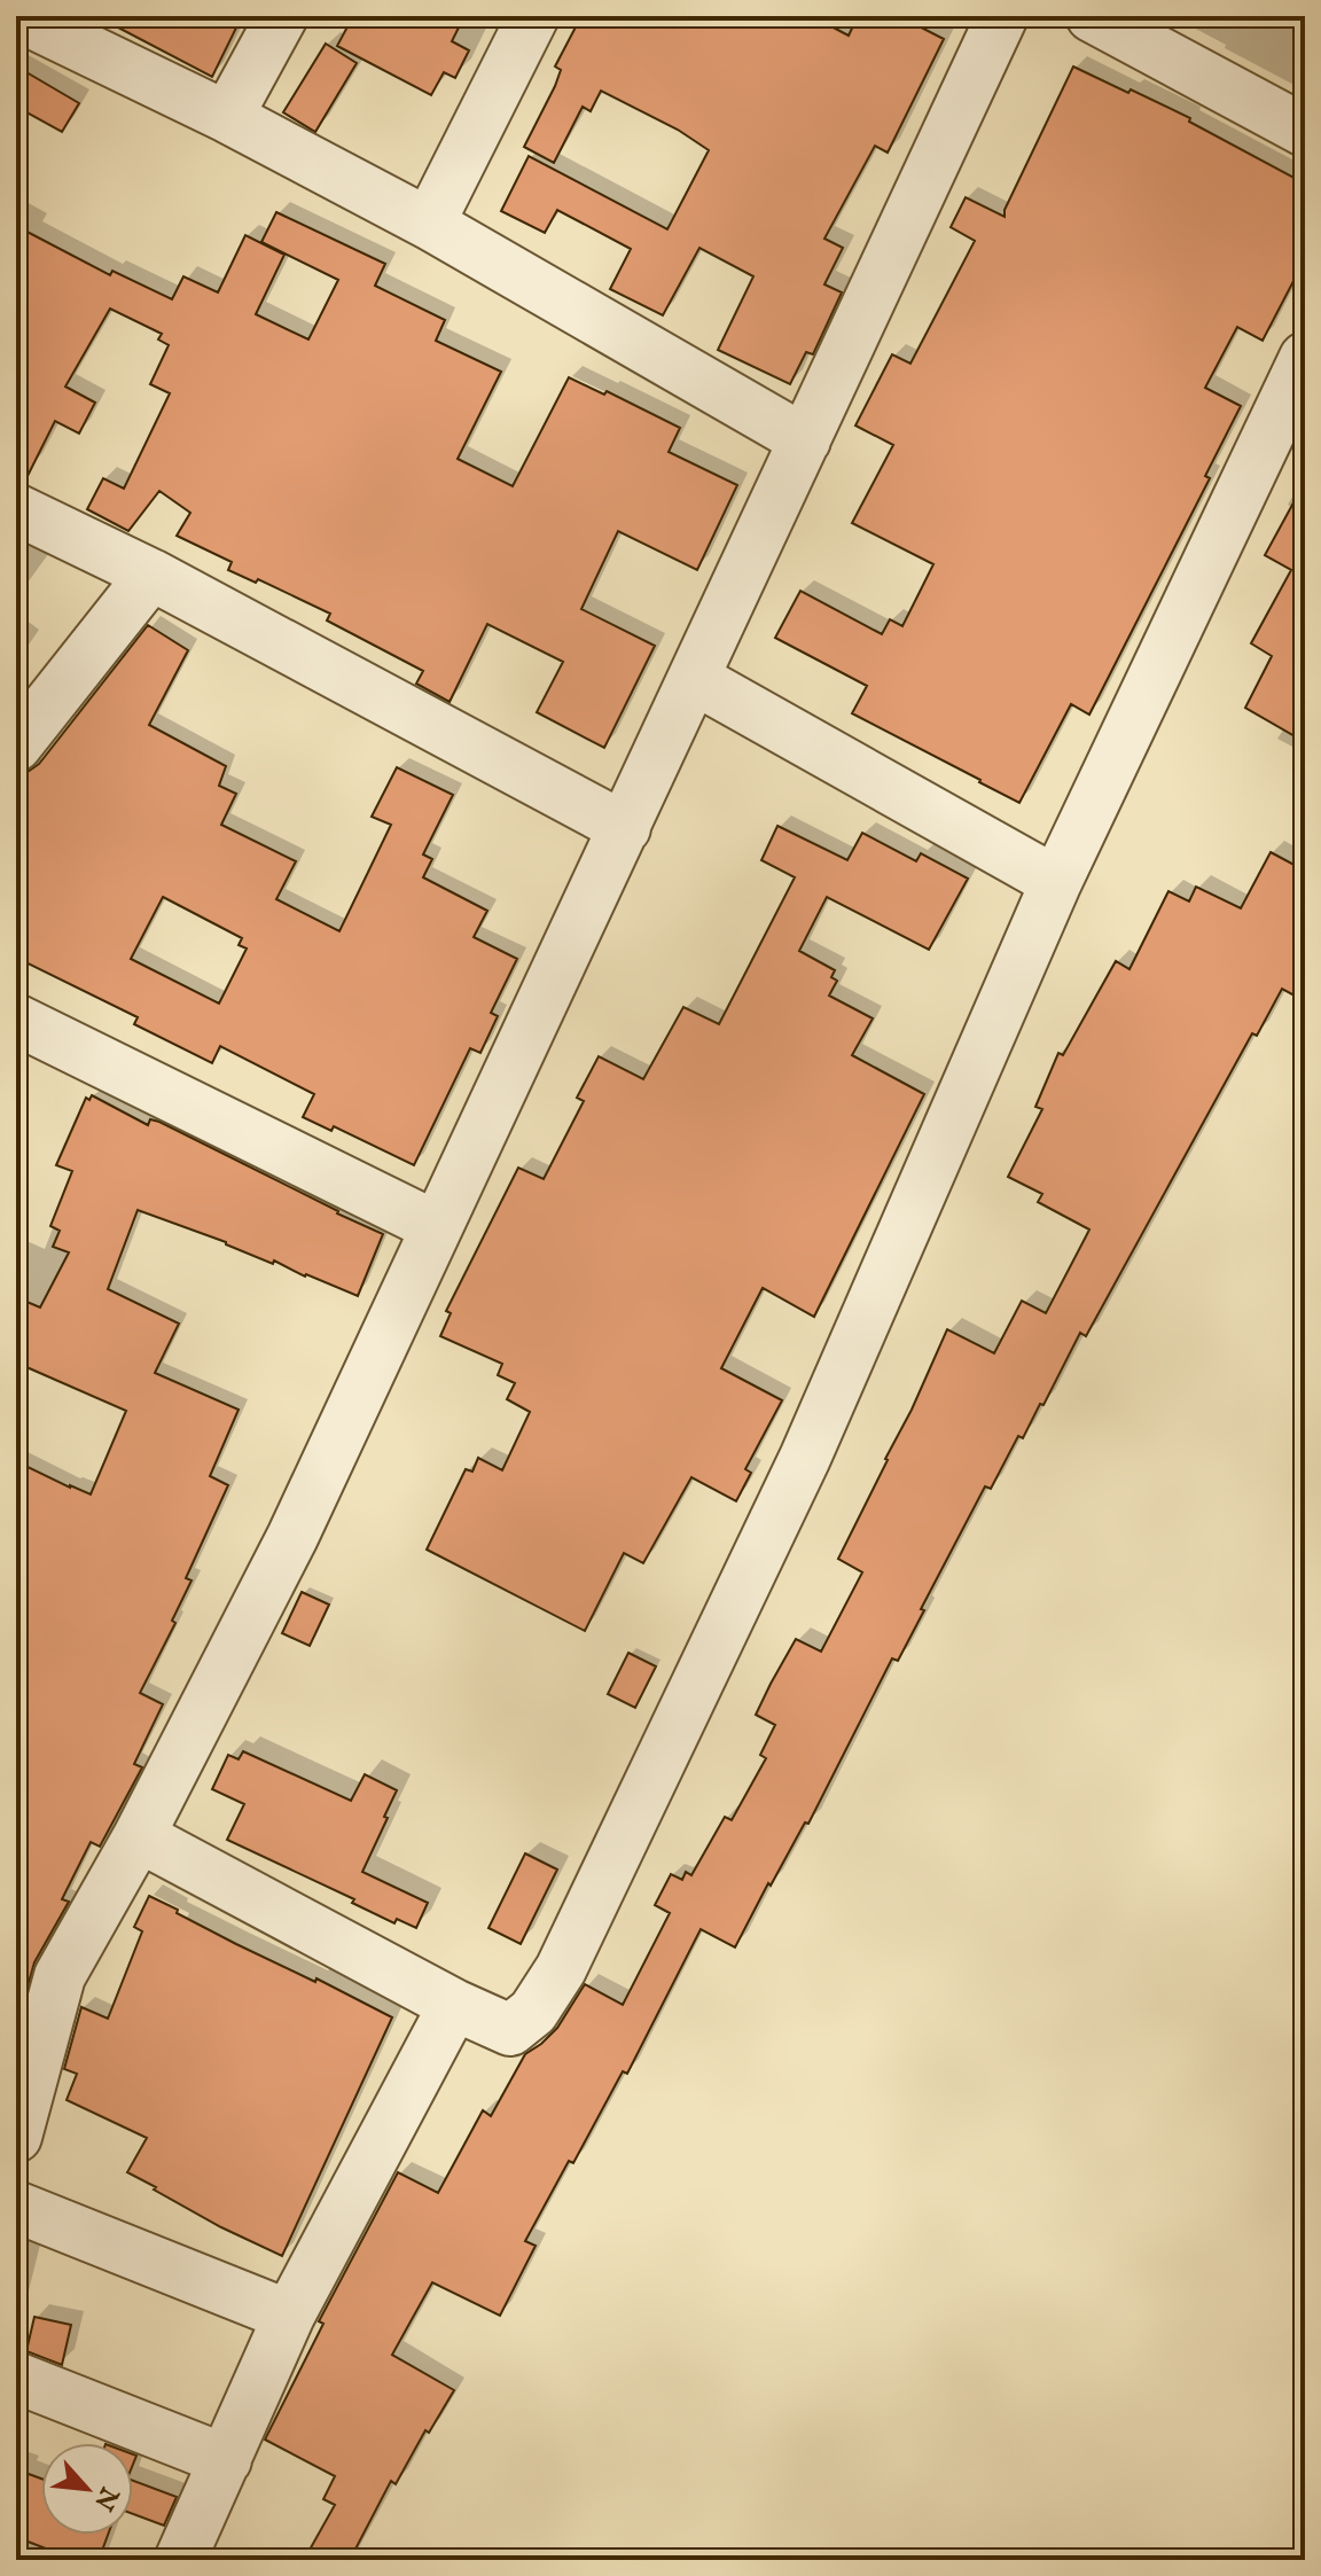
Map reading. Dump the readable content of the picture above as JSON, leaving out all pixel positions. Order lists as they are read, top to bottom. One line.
{"north":"bottom right"}
